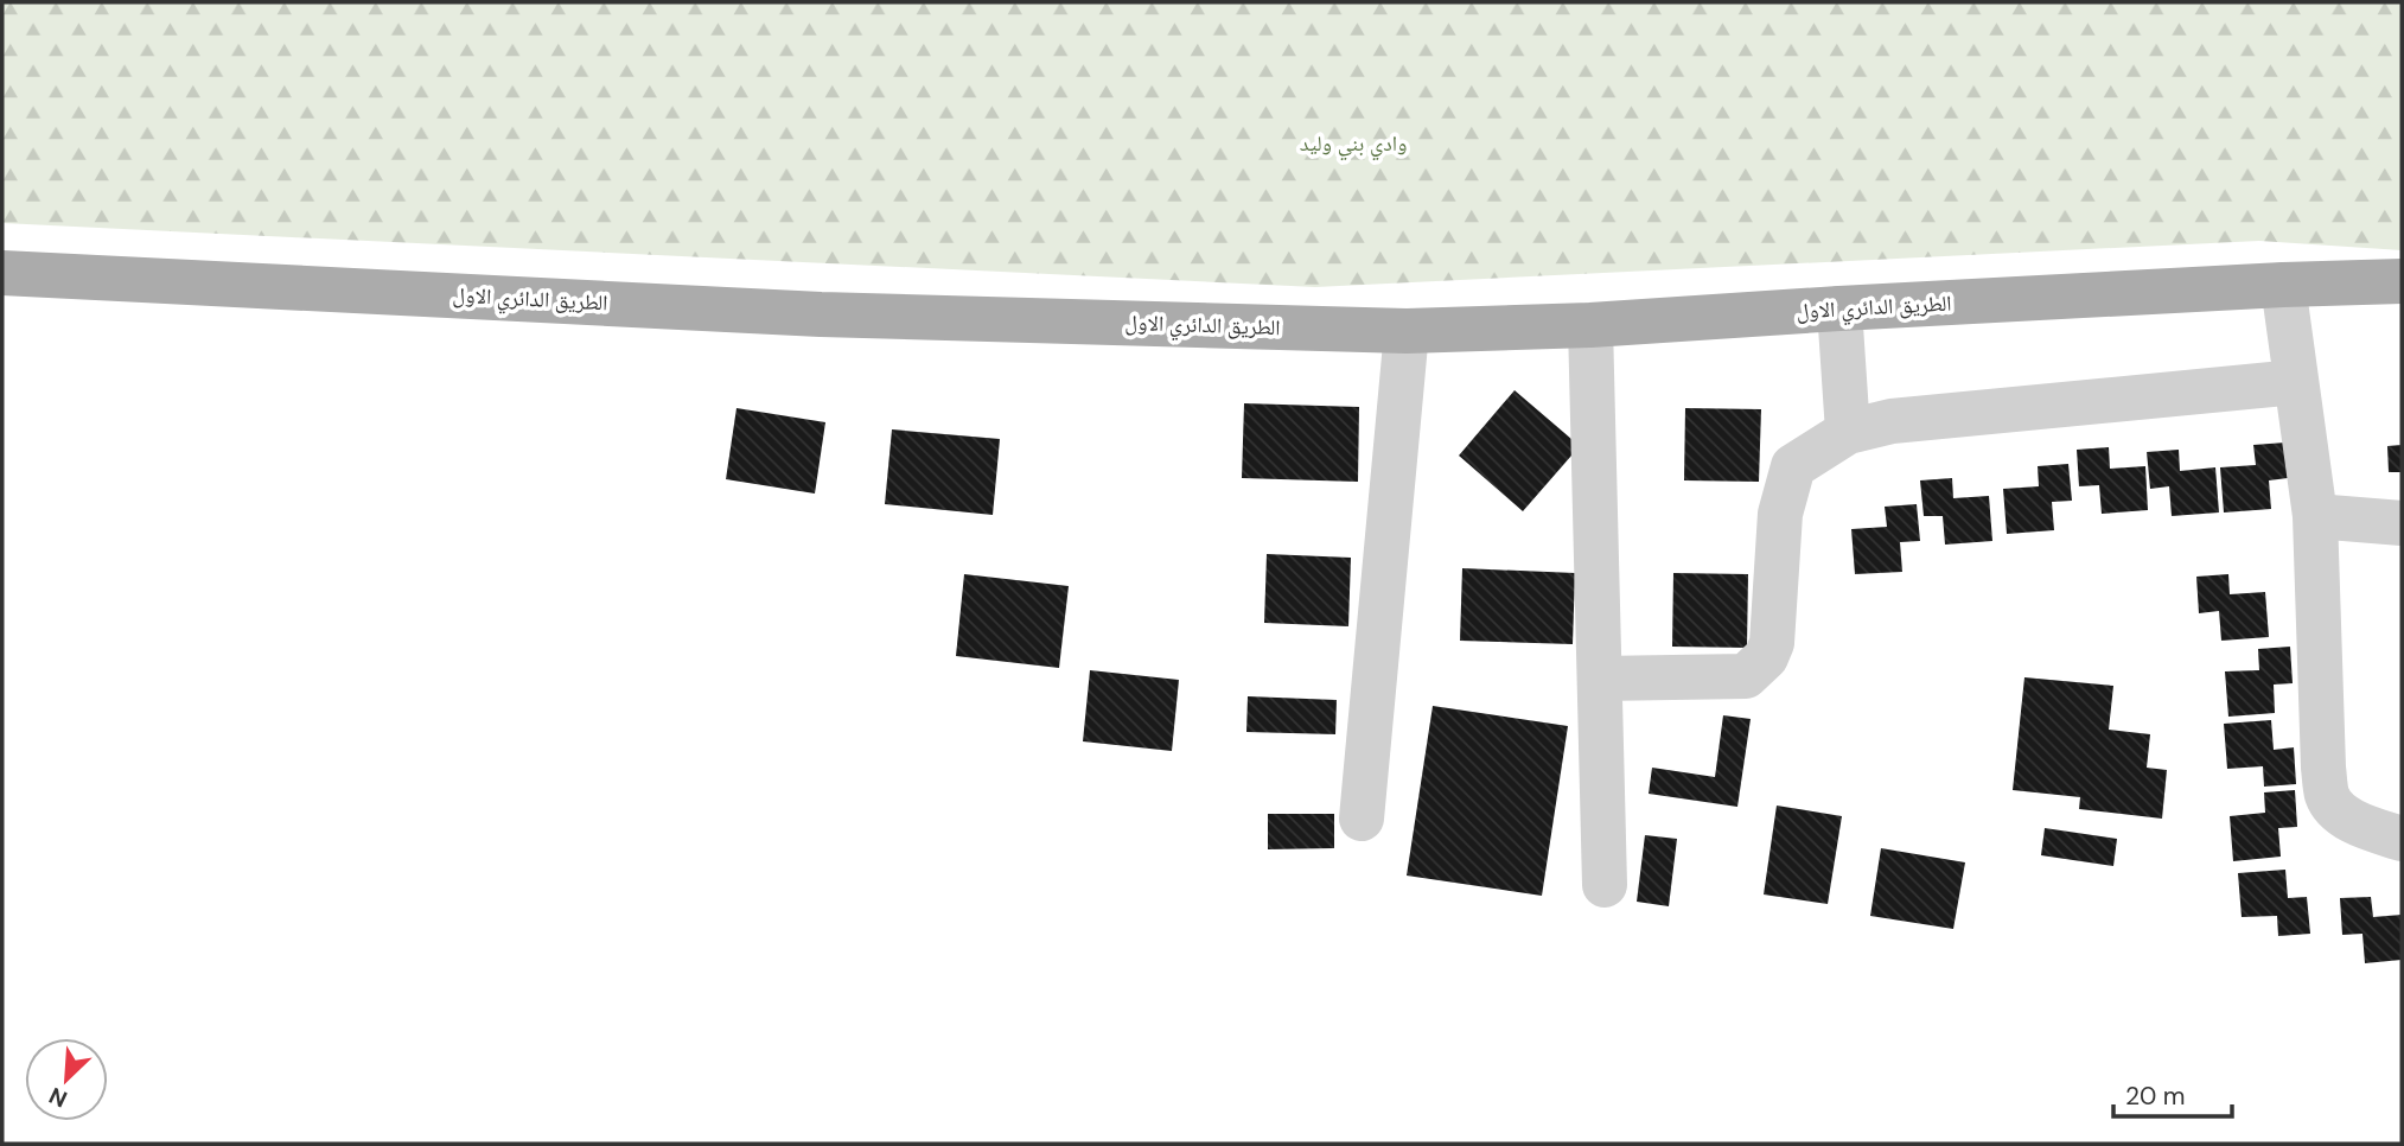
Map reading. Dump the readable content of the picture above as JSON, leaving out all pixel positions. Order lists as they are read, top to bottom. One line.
{"streets":{"main road":["الطريق الدائري الاول"]},"parks":["وادي بني وليد"],"scale_bar":"20 m","north":"bottom left"}
